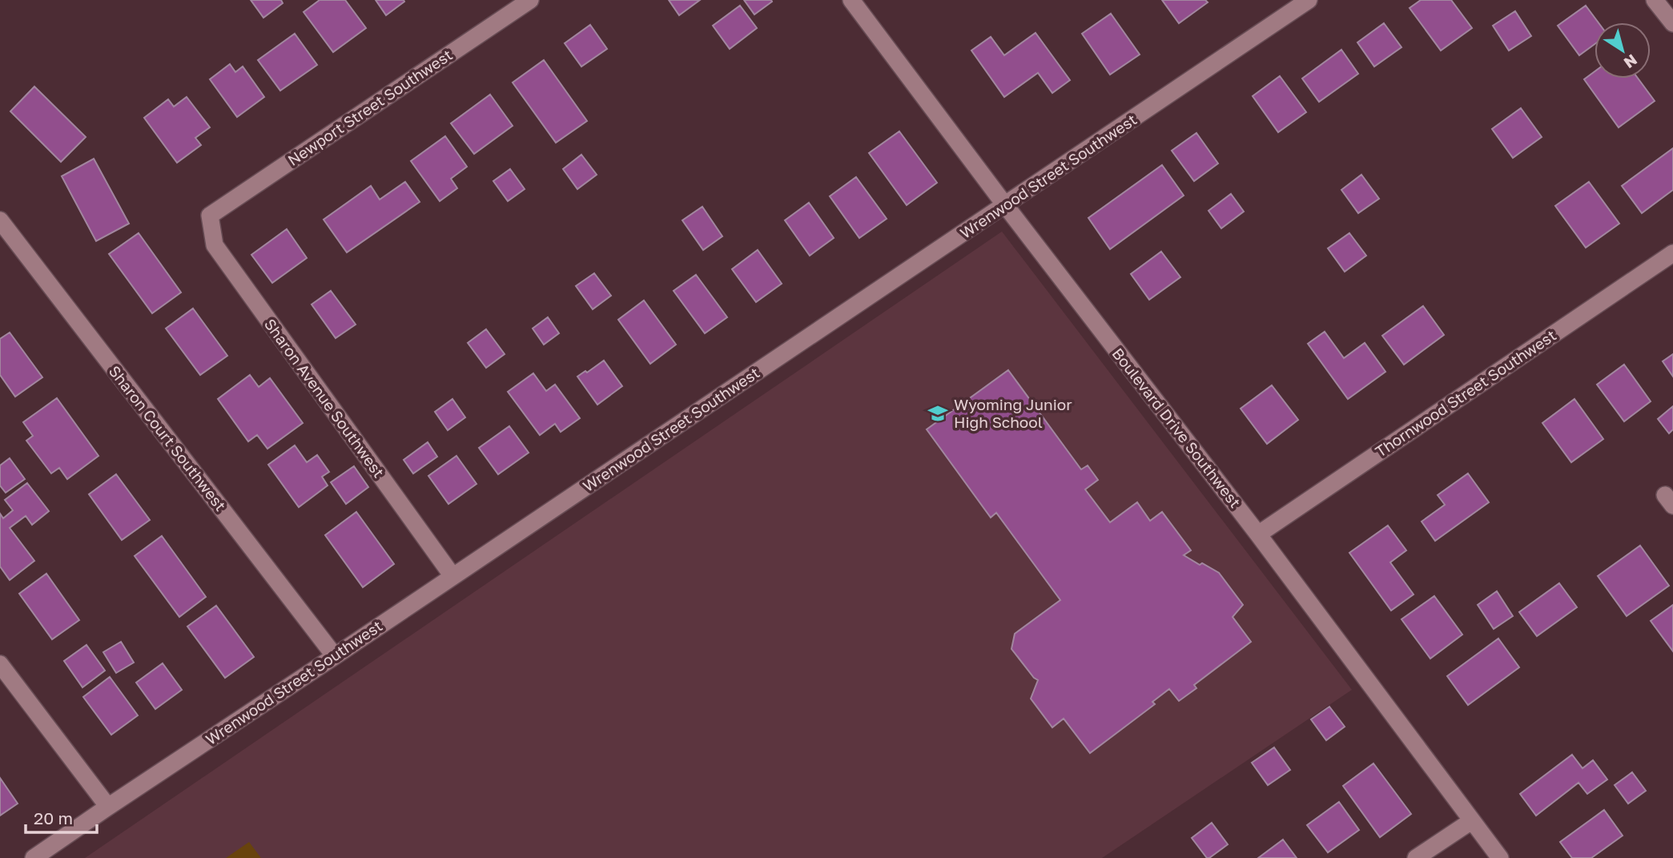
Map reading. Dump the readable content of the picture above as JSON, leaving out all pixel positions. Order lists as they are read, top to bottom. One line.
{"streets":{"street":["Newport Street Southwest","Wrenwood Street Southwest","Thornwood Street Southwest","Sharon Avenue Southwest","Boulevard Drive Southwest","Sharon Court Southwest"]},"crossings":[["Newport Street Southwest","Sharon Avenue Southwest"],["Wrenwood Street Southwest","Sharon Avenue Southwest"],["Wrenwood Street Southwest","Boulevard Drive Southwest"],["Wrenwood Street Southwest","Sharon Court Southwest"],["Thornwood Street Southwest","Boulevard Drive Southwest"]],"places":{"school or university":["Wyoming Junior High School"]},"scale_bar":"20 m","north":"bottom right"}
